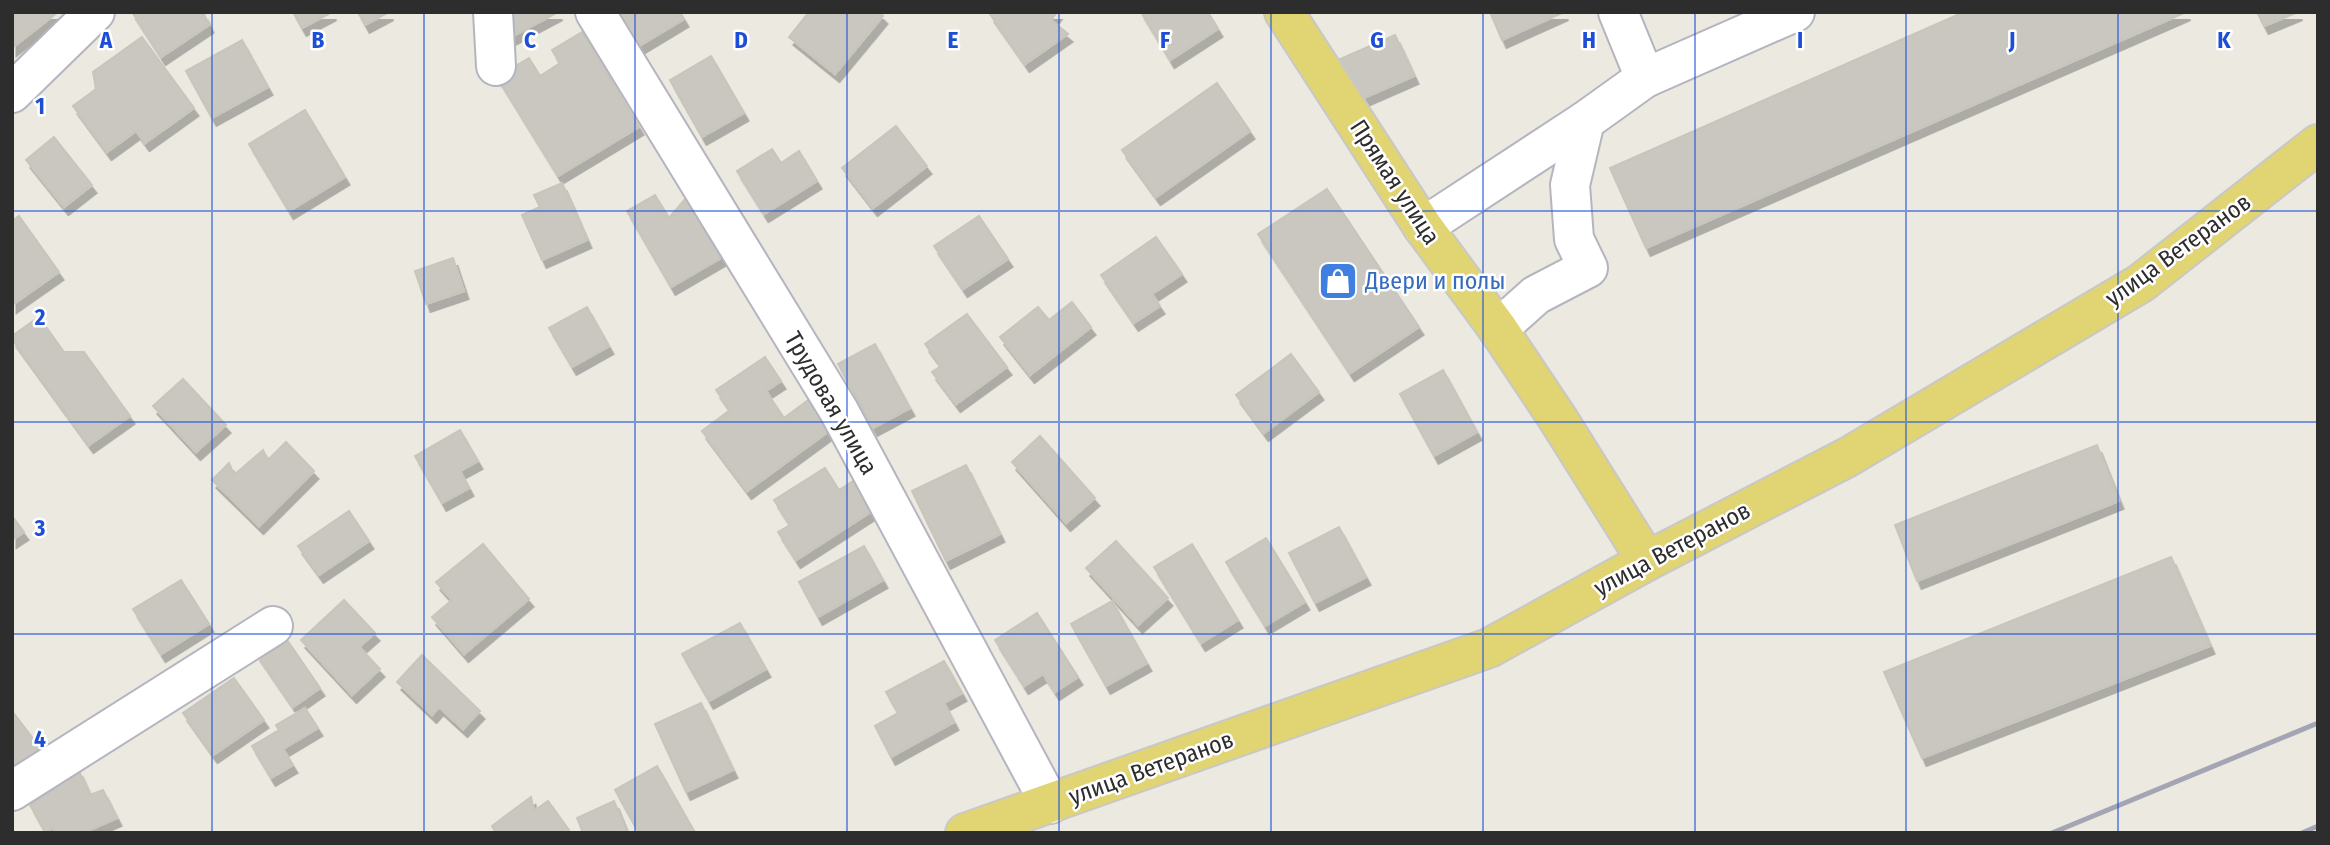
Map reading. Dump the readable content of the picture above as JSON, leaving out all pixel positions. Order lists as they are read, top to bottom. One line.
{"streets":{"main road":["Прямая улица","улица Ветеранов"],"street":["Трудовая улица"]},"crossings":[["Прямая улица","улица Ветеранов"],["улица Ветеранов","Трудовая улица"]],"places":{"shop":["Двери и полы"]},"grid":{"columns":["A","B","C","D","E","F","G","H","I","J","K"],"rows":["1","2","3","4"]}}
